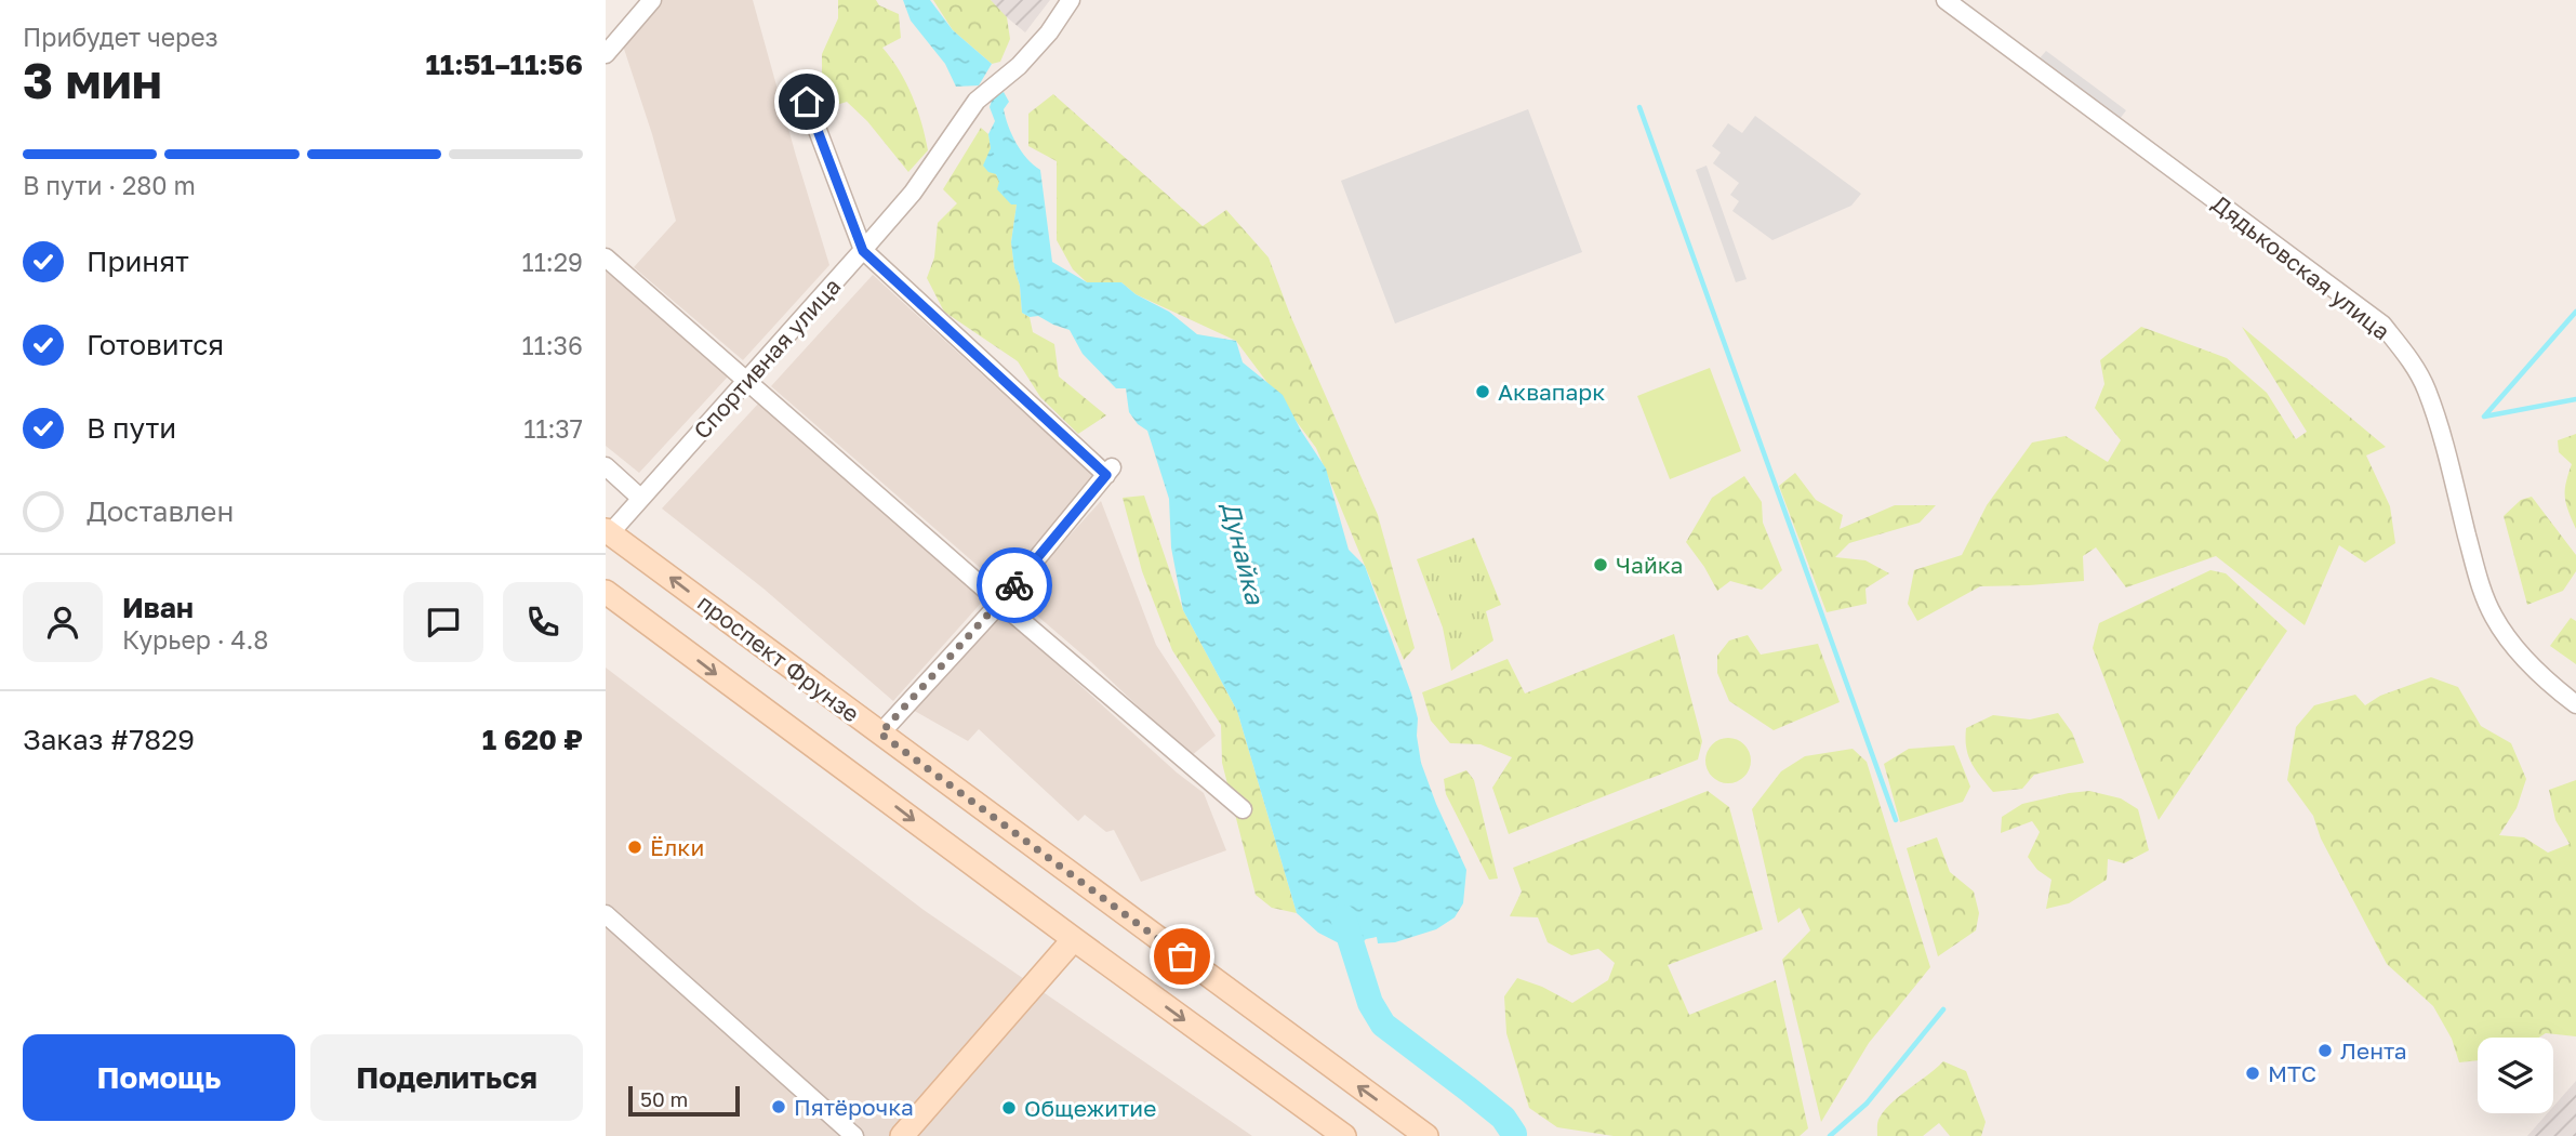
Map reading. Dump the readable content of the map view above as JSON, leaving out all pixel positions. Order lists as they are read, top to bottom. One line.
{"streets":{"main road":["проспект Фрунзе"],"street":["Дядьковская улица","Спортивная улица"]},"crossings":[["Спортивная улица","проспект Фрунзе"]],"water":["Дунайка"],"places":["Аквапарк","Чайка","Ёлки","Лента","МТС","Пятёрочка","Общежитие"],"scale_bar":"50 m","page":{"heading":["3 мин","Прибудет через","11:51–11:56"],"panel":["Иван","Курьер · 4.8","Заказ #7829","1 620 ₽"],"bar":"В пути · 280 m","list":[["Принят","11:29"],["Готовится","11:36"],["В пути","11:37"],"Доставлен"],"buttons":["Помощь","Поделиться"],"scale":"50 m"}}
